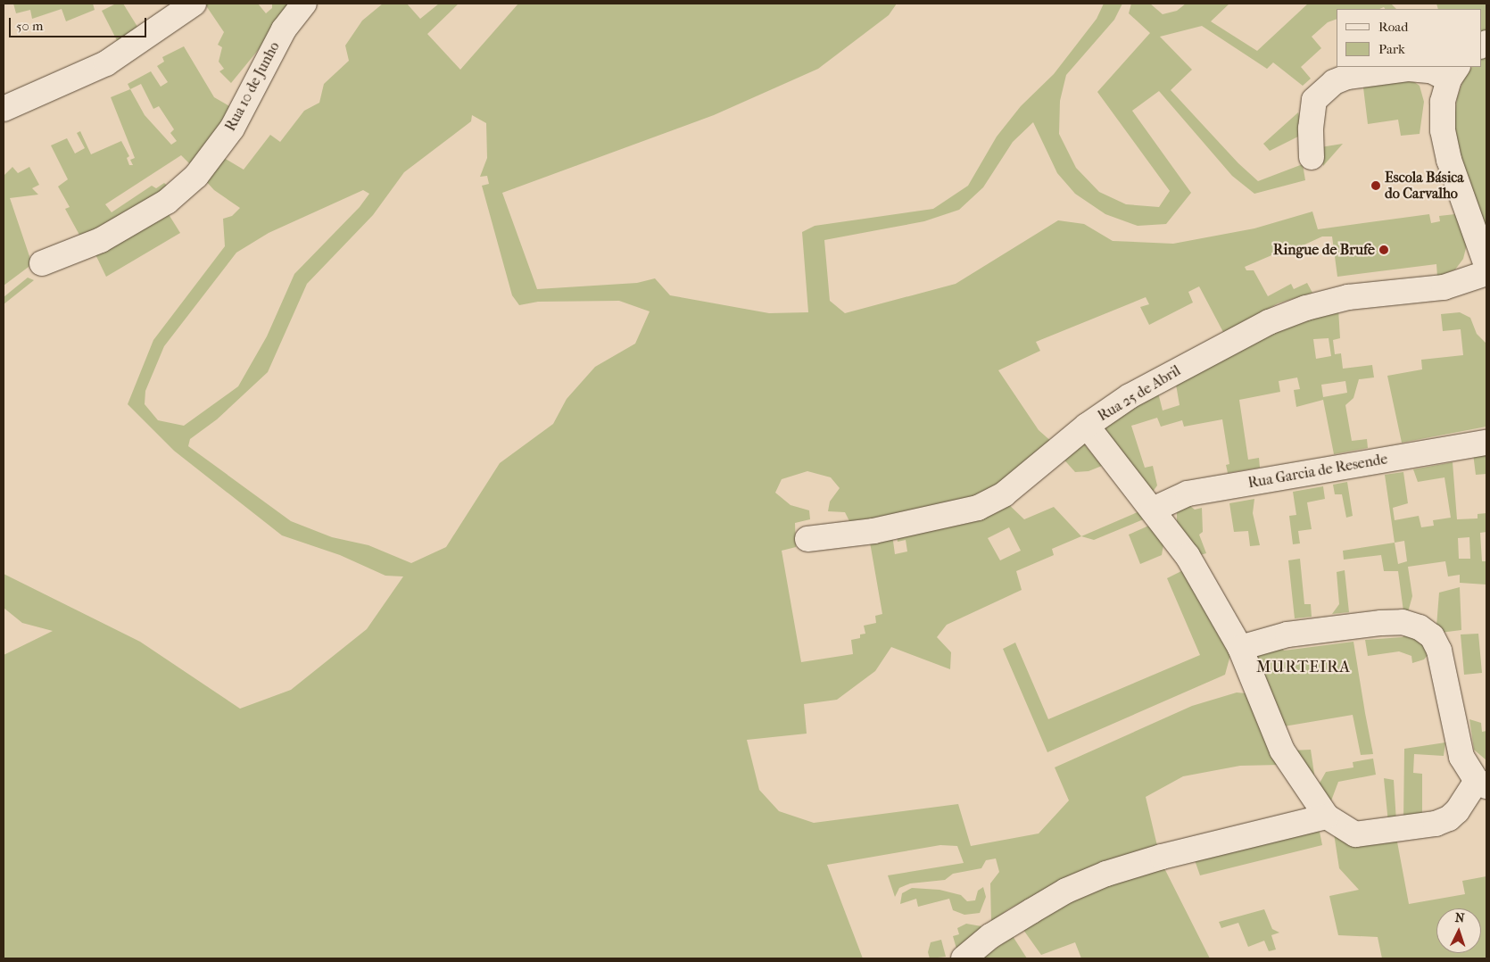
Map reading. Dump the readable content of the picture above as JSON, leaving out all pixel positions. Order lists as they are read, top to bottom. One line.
{"streets":{"street":["Rua 10 de Junho","Rua 25 de Abril","Rua Garcia de Resende"]},"districts":["MURTEIRA"],"places":["Escola Básica do Carvalho","Ringue de Brufe"],"legend":["Road","Park"],"scale_bar":"50 m","north":"top"}
